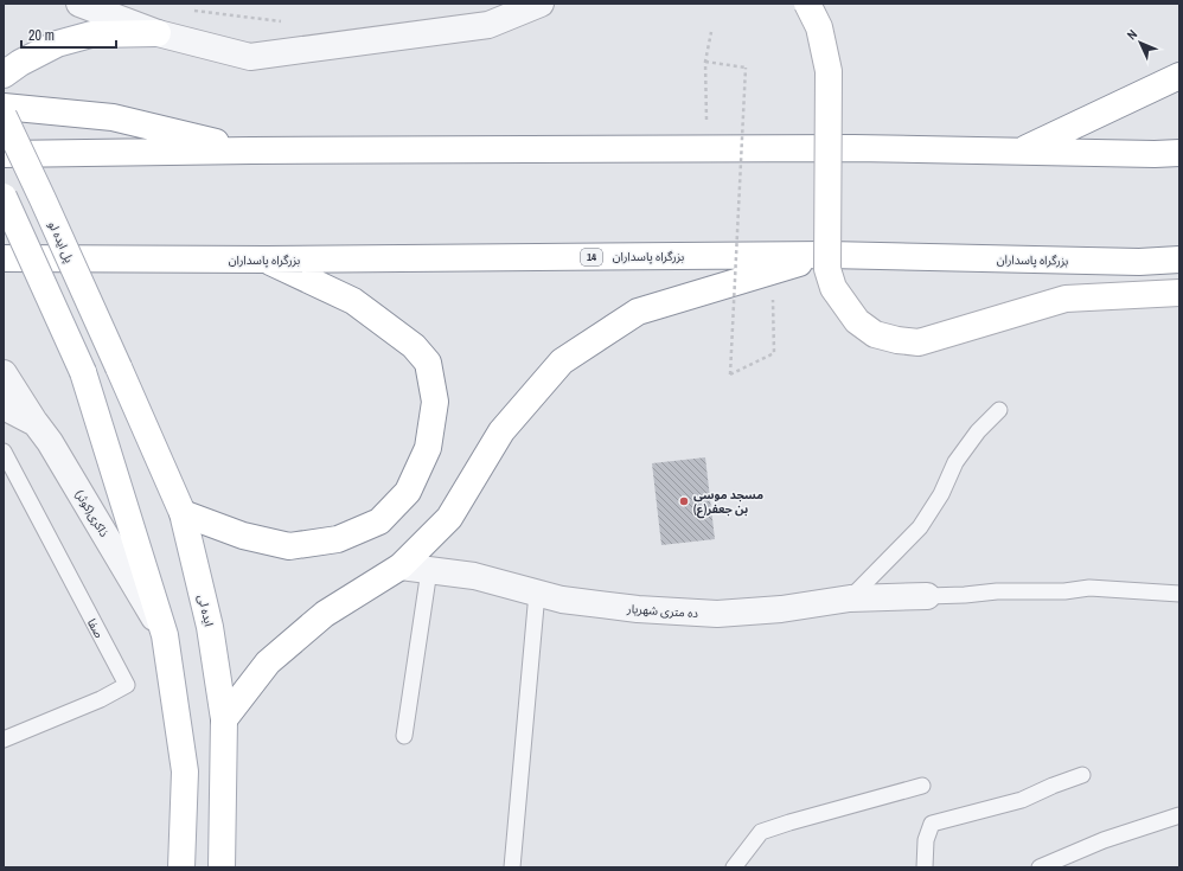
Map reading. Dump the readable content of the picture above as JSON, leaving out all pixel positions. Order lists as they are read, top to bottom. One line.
{"streets":{"main road":["پل ایده لو","بزرگراه پاسداران","14","ایده لی"],"street":["ذاکری(کوثر)","ده متری شهریار"],"lane":["صفا"]},"crossings":[["پل ایده لو","ایده لی"]],"places":["مسجد موسی بن جعفر(ع)"],"scale_bar":"20 m","north":"top left"}
